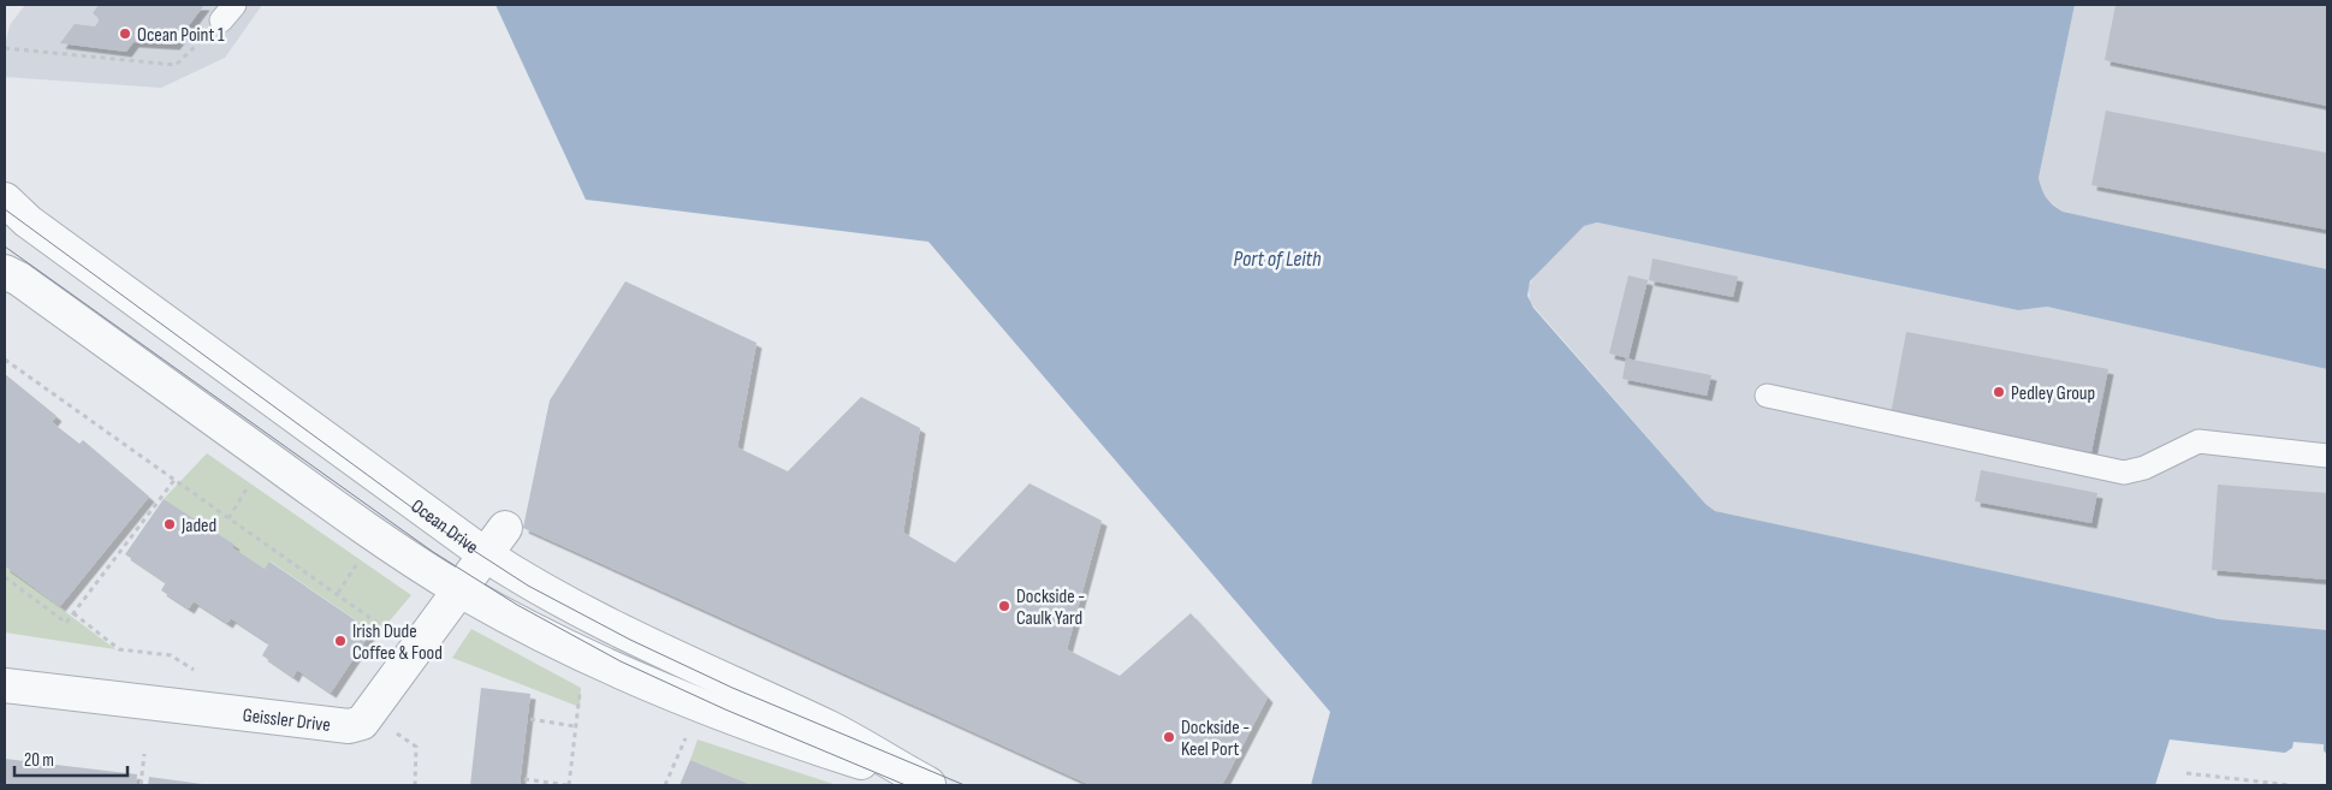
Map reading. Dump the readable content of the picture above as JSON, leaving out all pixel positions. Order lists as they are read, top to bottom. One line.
{"streets":{"street":["Ocean Drive","Geissler Drive"]},"water":["Port of Leith"],"places":["Ocean Point 1","Pedley Group","Jaded","Dockside - Caulk Yard","Irish Dude Coffee & Food","Dockside - Keel Port"],"scale_bar":"20 m"}
